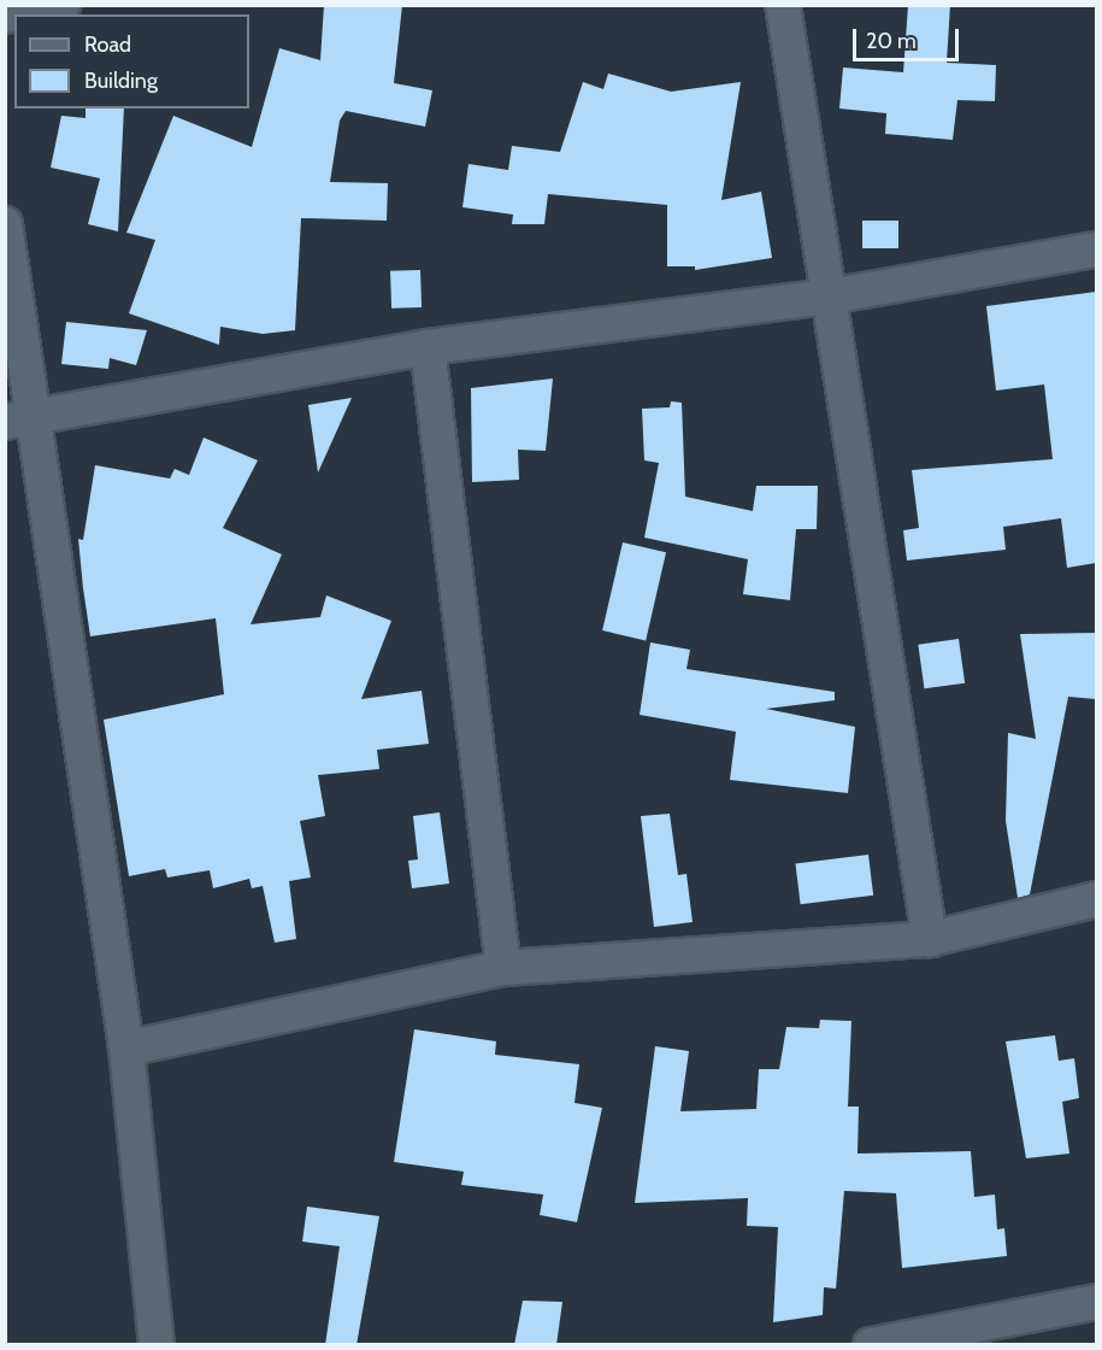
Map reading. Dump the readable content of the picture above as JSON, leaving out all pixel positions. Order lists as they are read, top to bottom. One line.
{"legend":["Road","Building"],"scale_bar":"20 m"}
